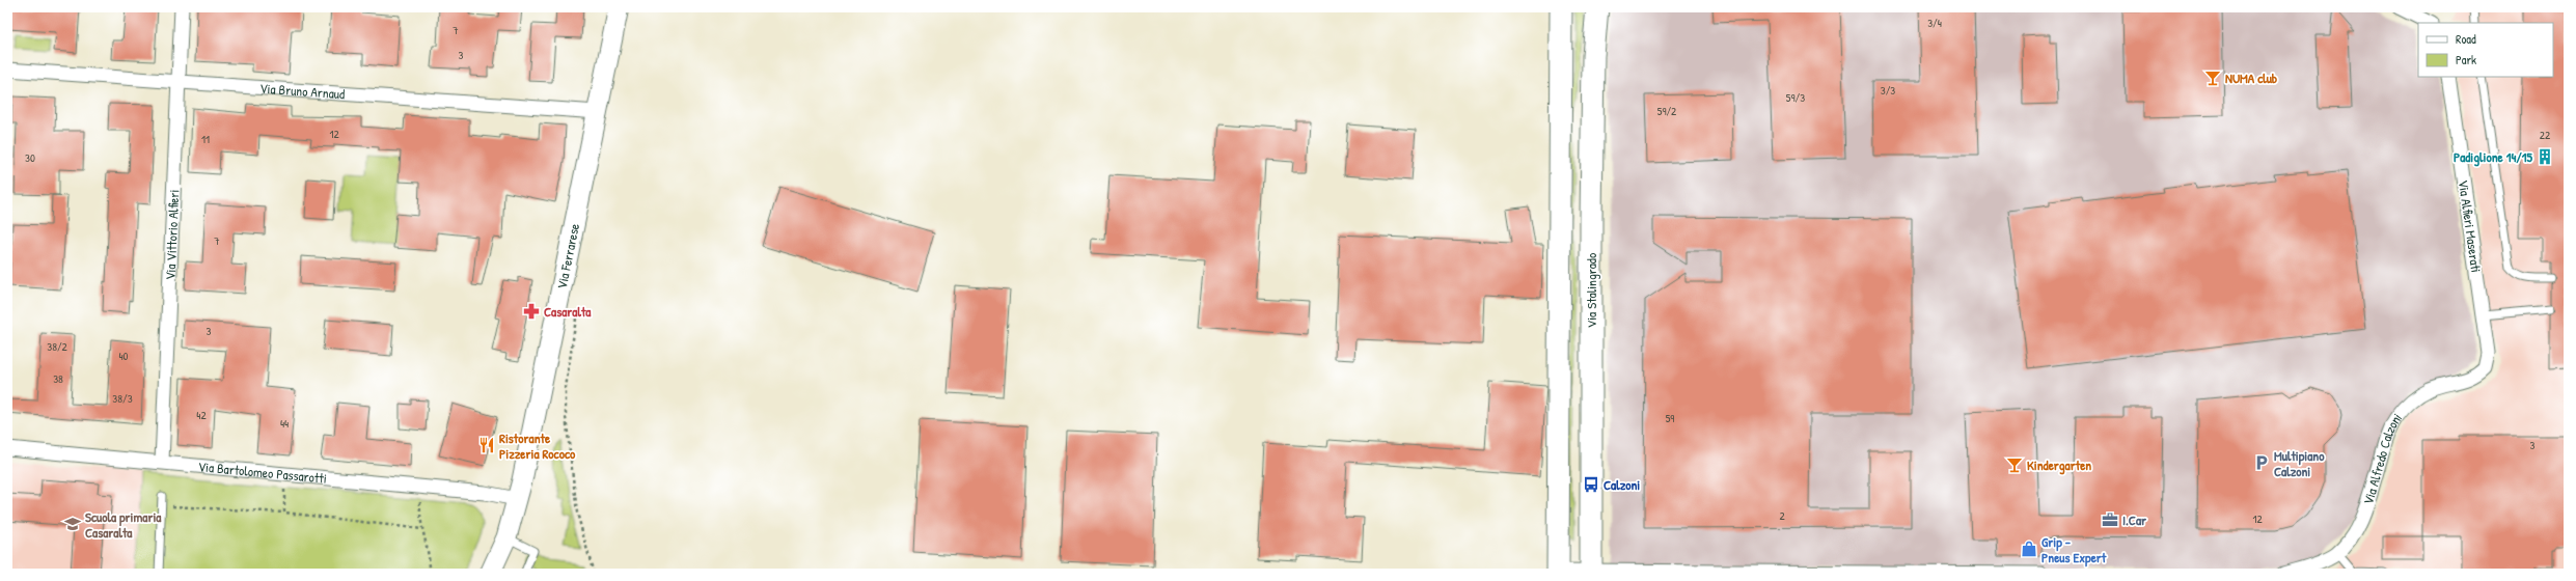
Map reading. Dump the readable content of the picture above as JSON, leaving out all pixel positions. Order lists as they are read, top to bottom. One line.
{"streets":{"main road":["Via Ferrarese","Via Stalingrado"],"street":["Via Bruno Arnaud","Via Alfieri Maserati","Via Vittorio Alfieri","Via Alfredo Calzoni","Via Bartolomeo Passarotti"]},"crossings":[["Via Bruno Arnaud","Via Vittorio Alfieri"],["Via Bruno Arnaud","Via Ferrarese"],["Via Alfieri Maserati","Via Alfredo Calzoni"],["Via Vittorio Alfieri","Via Bartolomeo Passarotti"],["Via Ferrarese","Via Bartolomeo Passarotti"]],"places":{"bar":["NUMA club","Kindergarten"],"building":["Padiglione 14/15"],"pharmacy":["Casaralta"],"restaurant":["Ristorante Pizzeria Rococo"],"parking":["Multipiano Calzoni"],"bus stop":["Calzoni"],"office":["I.Car"],"school or university":["Scuola primaria Casaralta"],"shop":["Grip - Pneus Expert"]},"house_numbers":["3/4","7","3","3/3","59/3","59/2","12","22","11","30","7","3","38/2","40","38","38/3","42","59","44","3","2","12"],"legend":["Road","Park"]}
